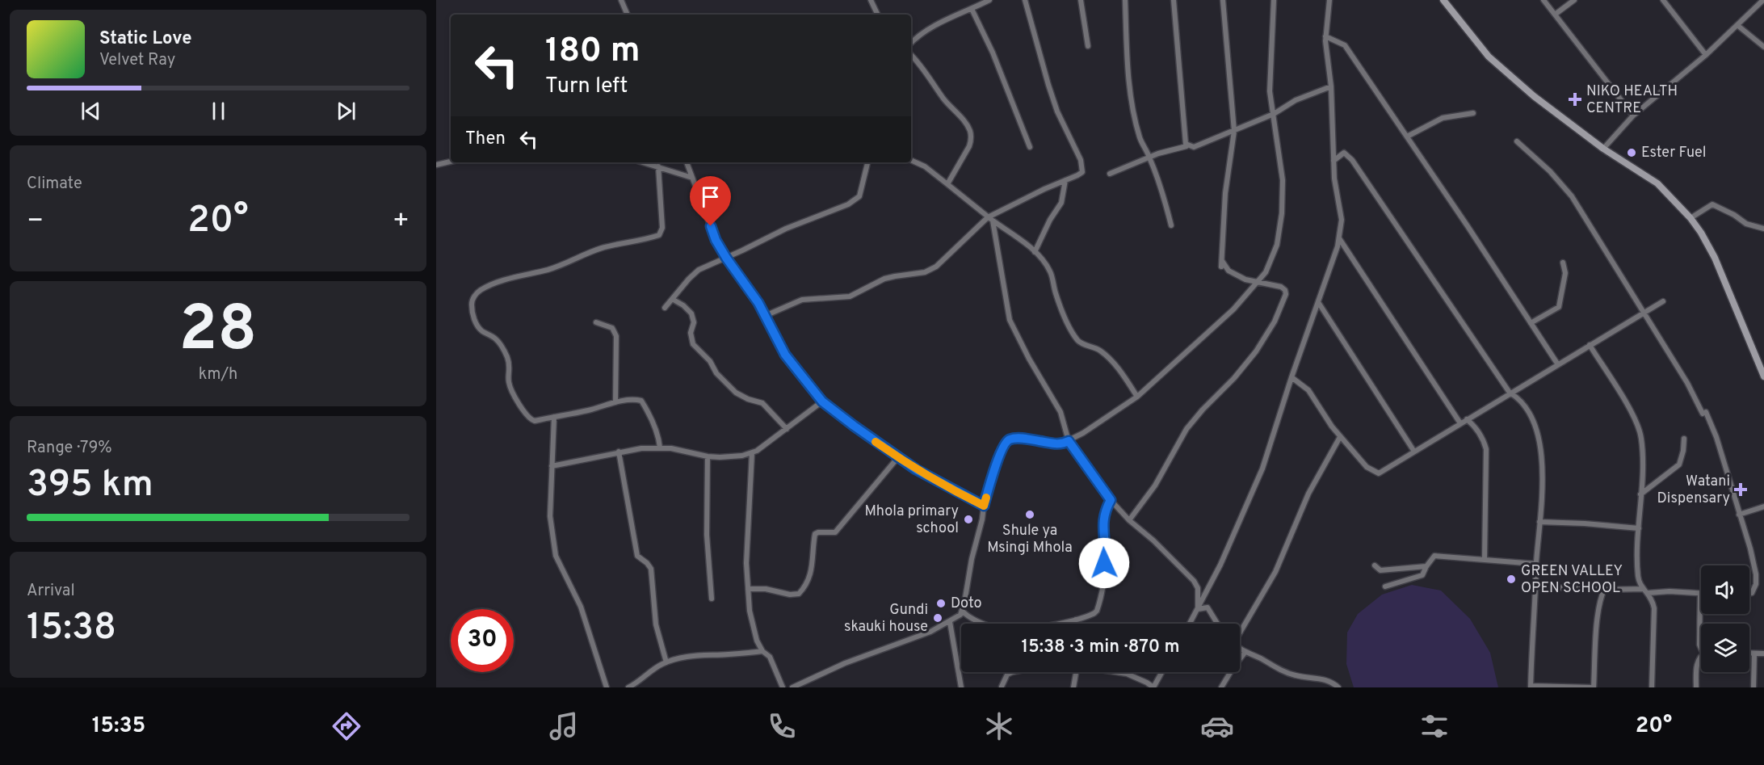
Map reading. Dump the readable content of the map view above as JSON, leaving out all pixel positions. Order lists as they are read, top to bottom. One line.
{"places":{"health":["NIKO HEALTH CENTRE","Watani Dispensary"],"other":["Ester Fuel","Shule ya Msingi Mhola","Mhola primary school","GREEN VALLEY OPEN SCHOOL","Doto","Gundi skauki house"]},"page":{"turn":["180 m","Turn left"],"song":["Static Love","Velvet Ray"],"then":"Then","tile":["Climate",["28","km/h"],["Range · 79%","395 km"],["Arrival","15:38"]],"heat":["−","20°","+"],"limit":"30","trip":"15:38 · 3 min · 870 m","tabs":["15:35","20°"]}}
